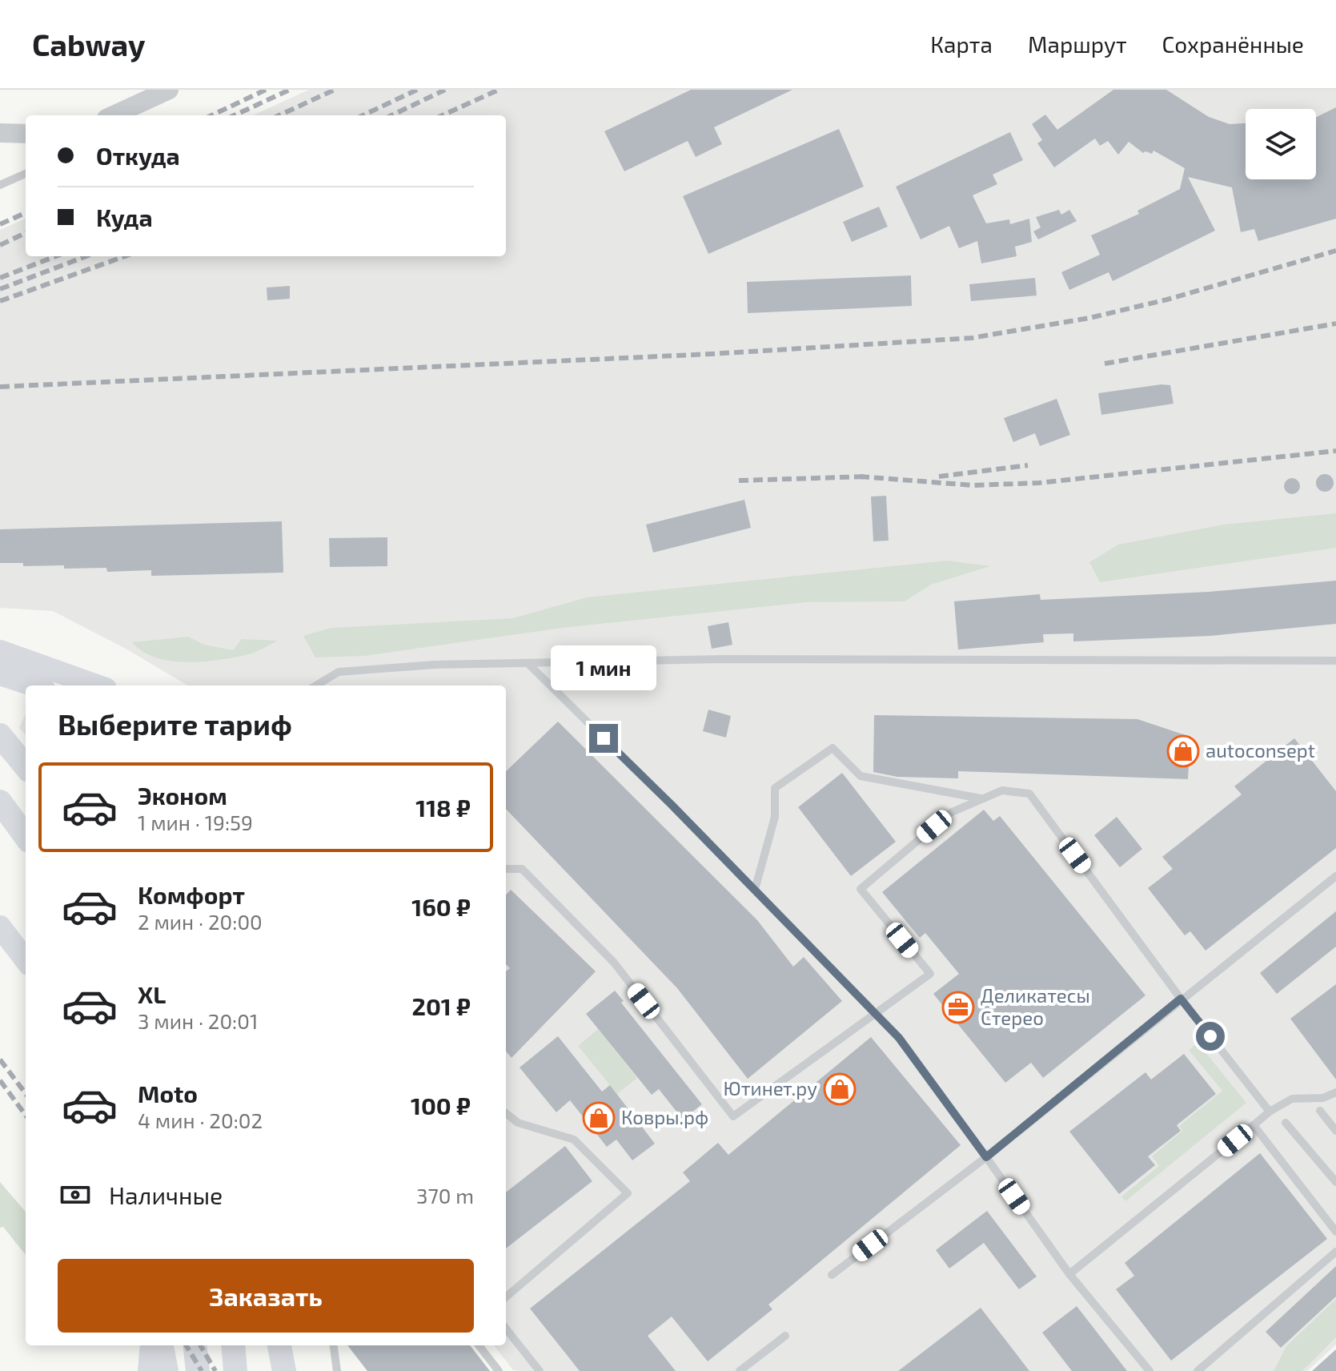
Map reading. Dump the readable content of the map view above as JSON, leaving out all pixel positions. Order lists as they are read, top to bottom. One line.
{"places":{"shop":["autoconsept","Ютинет.ру","Ковры.рф"],"office":["Деликатесы Стерео"]},"page":{"header":"Cabway","nav":["Карта","Маршрут","Сохранённые"],"banner":["Откуда","Куда"],"bubble":"1 мин","heading":"Выберите тариф","list":[{"name":"Эконом","note":"1 мин · 19:59","value":"118 ₽"},{"name":"Комфорт","note":"2 мин · 20:00","value":"160 ₽"},{"name":"XL","note":"3 мин · 20:01","value":"201 ₽"},{"name":"Moto","note":"4 мин · 20:02","value":"100 ₽"}],"pay":["Наличные","370 m"],"buttons":"Заказать"}}
